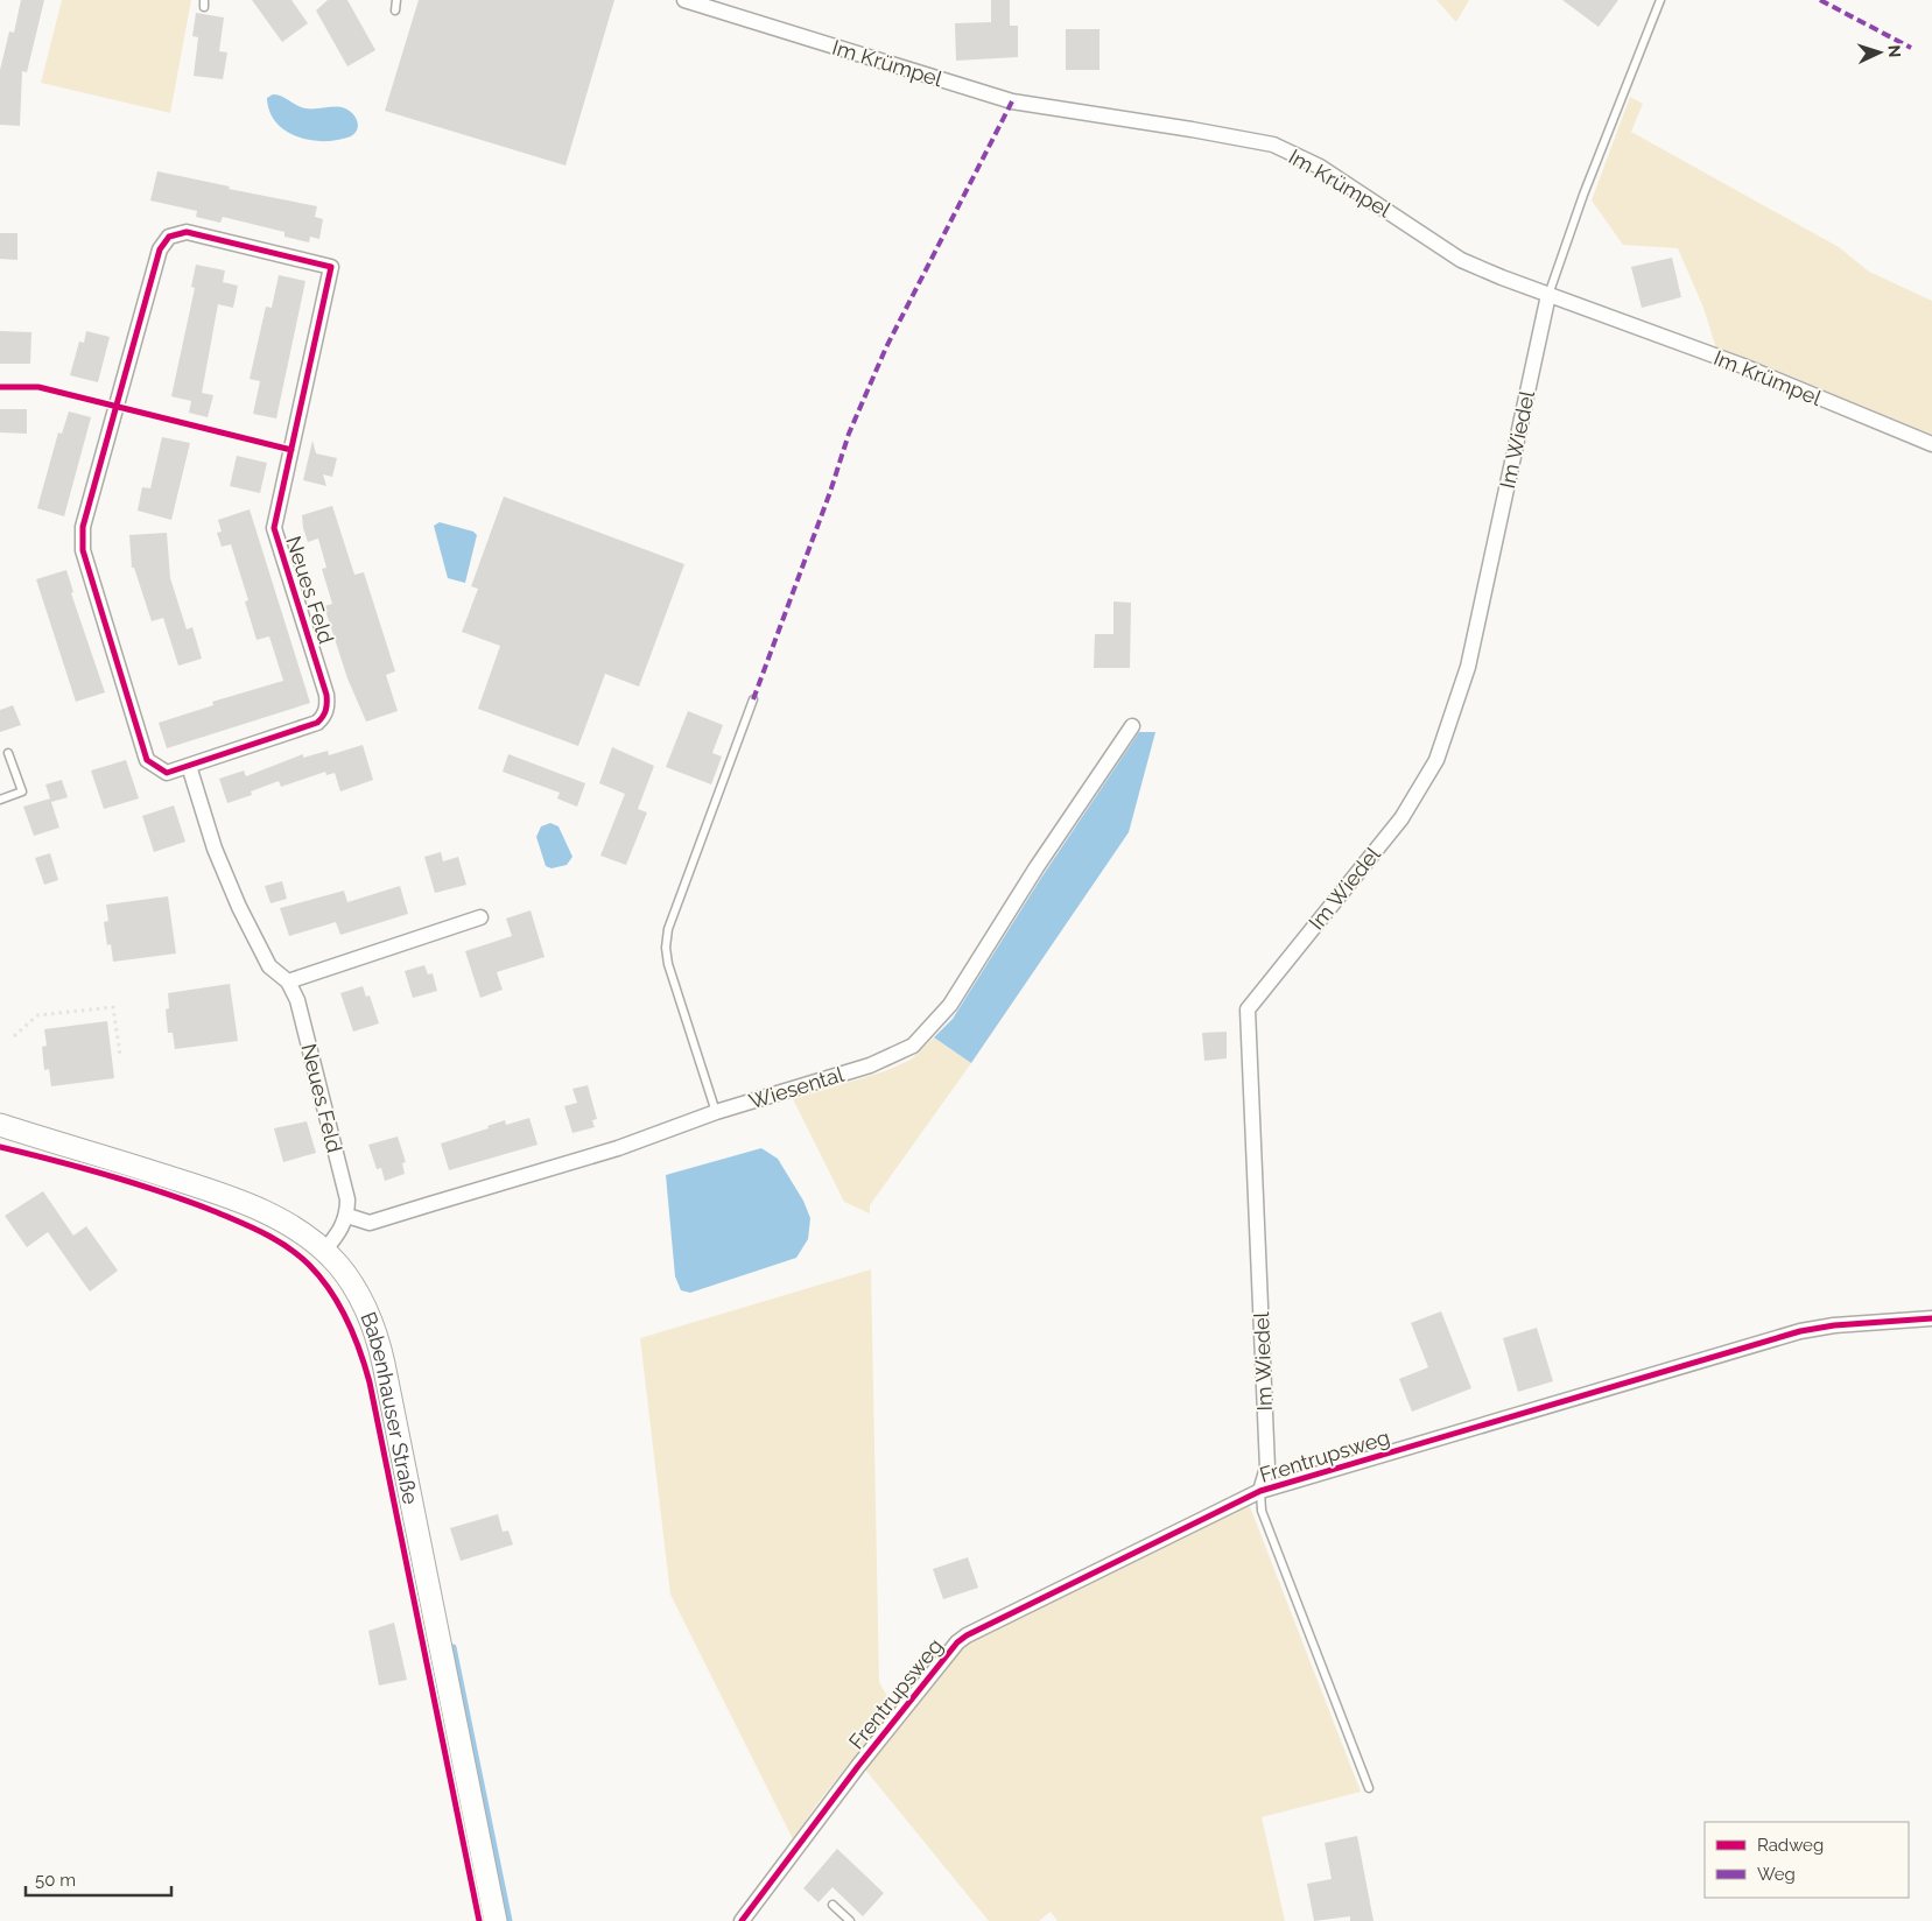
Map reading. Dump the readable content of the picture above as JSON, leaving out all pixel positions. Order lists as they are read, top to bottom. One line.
{"streets":{"main road":["Babenhauser Straße"],"street":["Im Krümpel","Im Wiedel","Neues Feld","Wiesental","Frentrupsweg"]},"crossings":[["Im Krümpel","Im Wiedel"],["Im Wiedel","Frentrupsweg"],["Neues Feld","Wiesental"]],"legend":["Radweg","Weg"],"scale_bar":"50 m","north":"right"}
